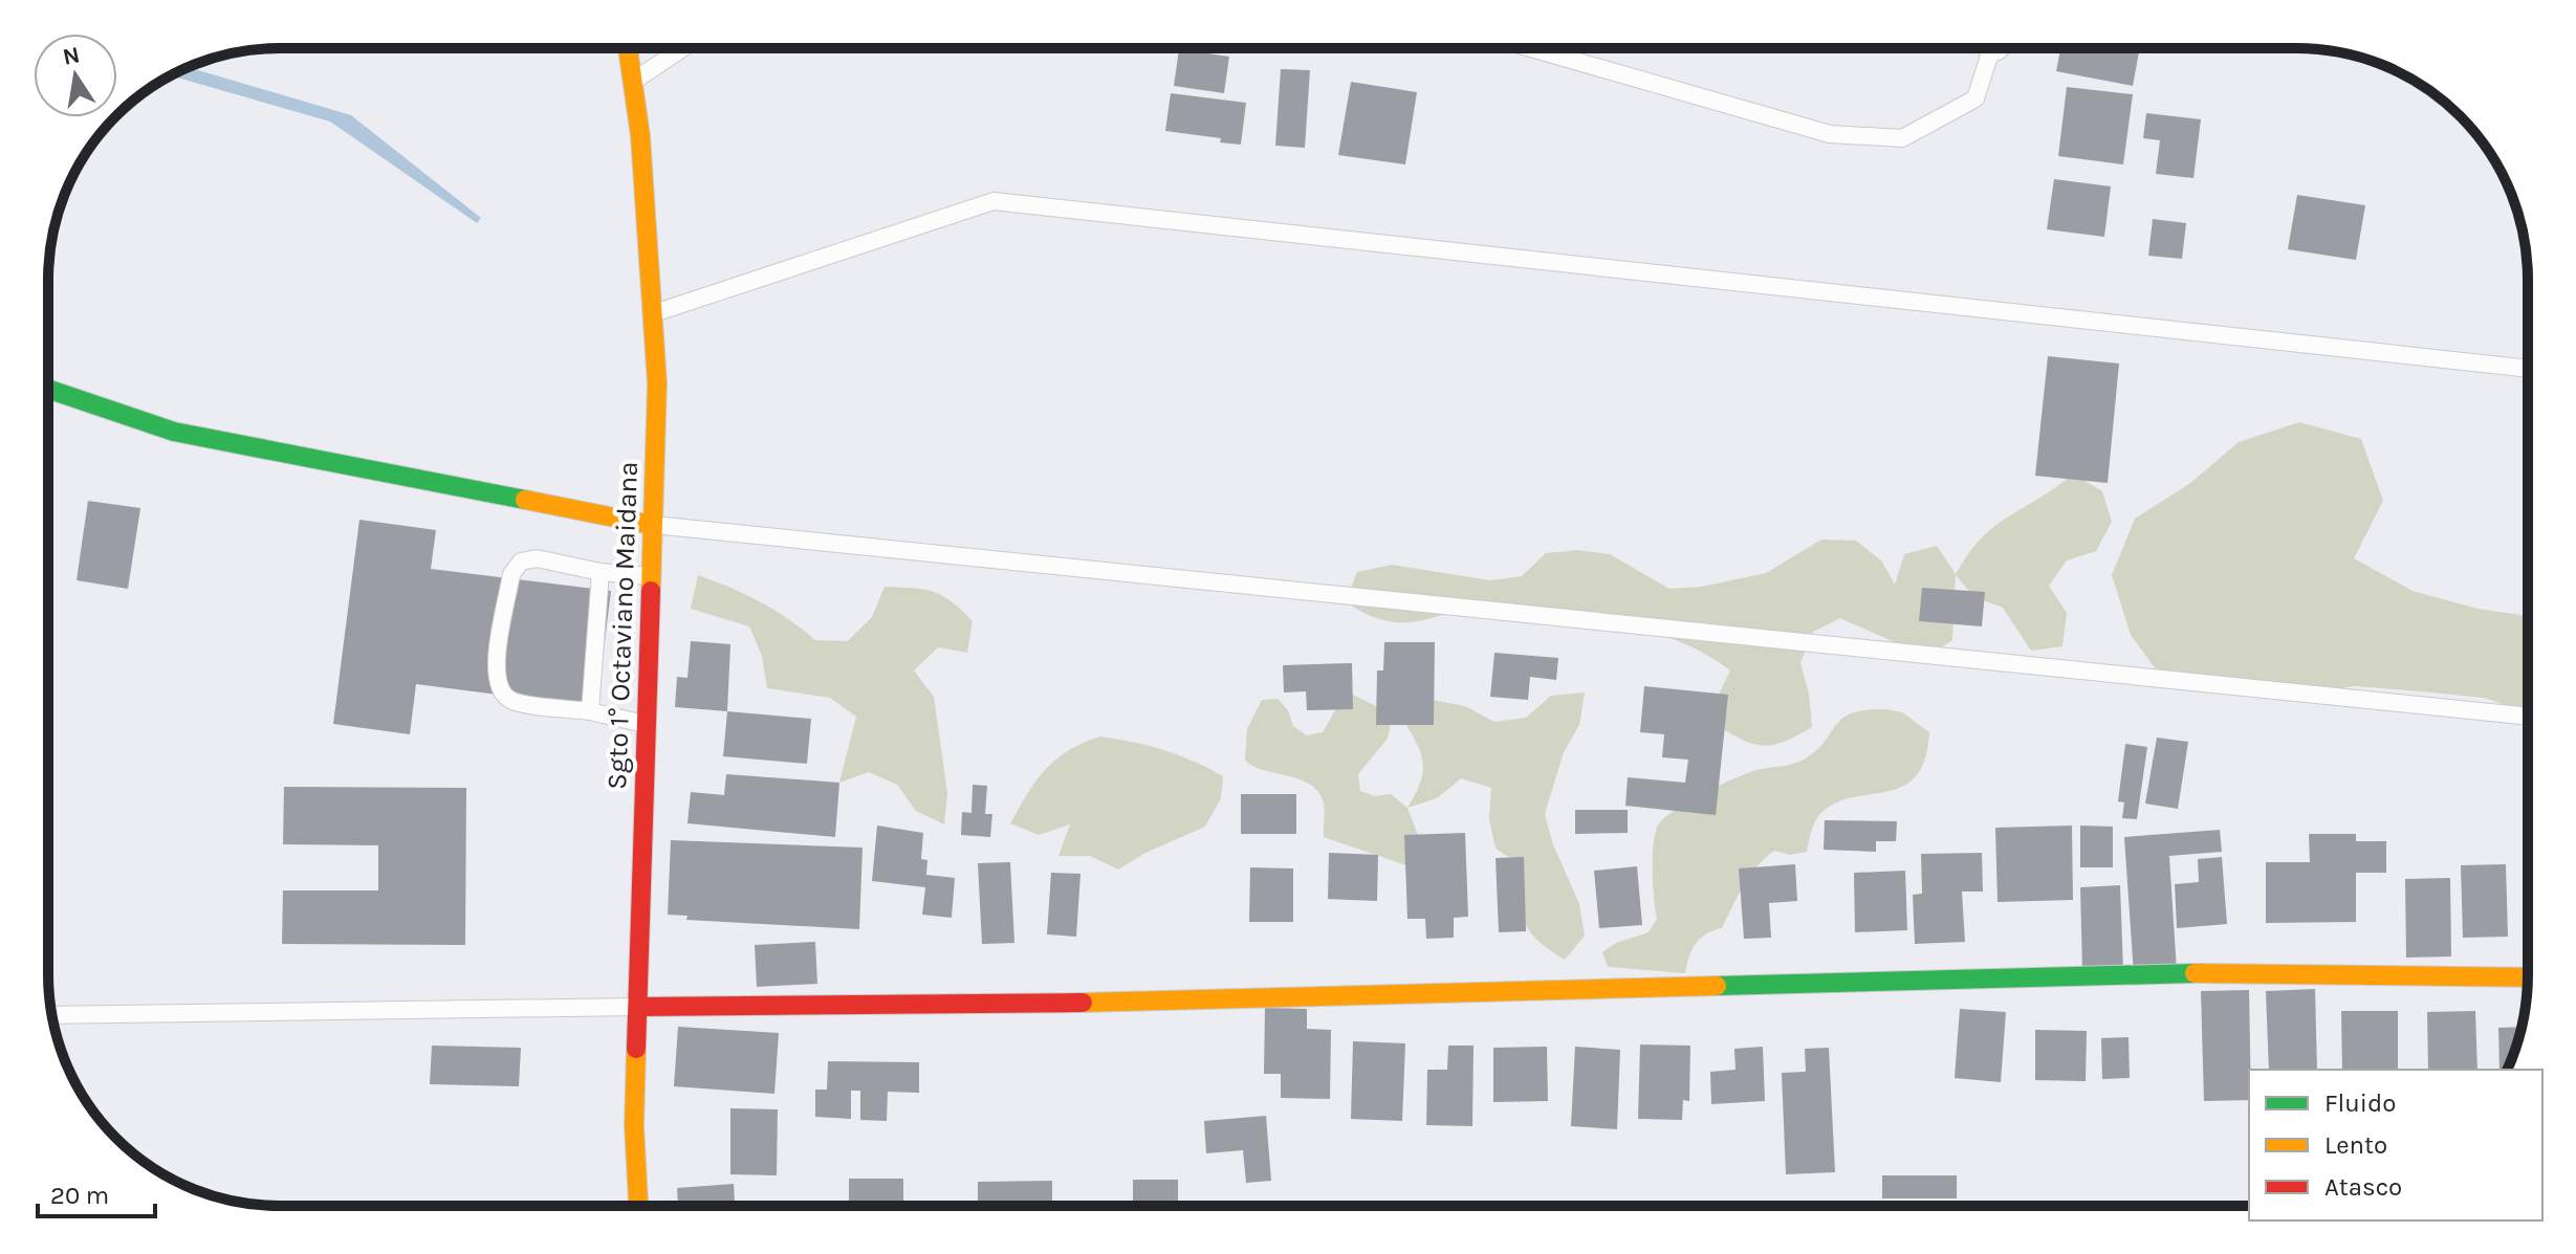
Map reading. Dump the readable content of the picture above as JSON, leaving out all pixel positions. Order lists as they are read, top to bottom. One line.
{"streets":{"street":["Sgto 1° Octaviano Maidana"]},"legend":["Fluido","Lento","Atasco"],"scale_bar":"20 m","north":"top"}
